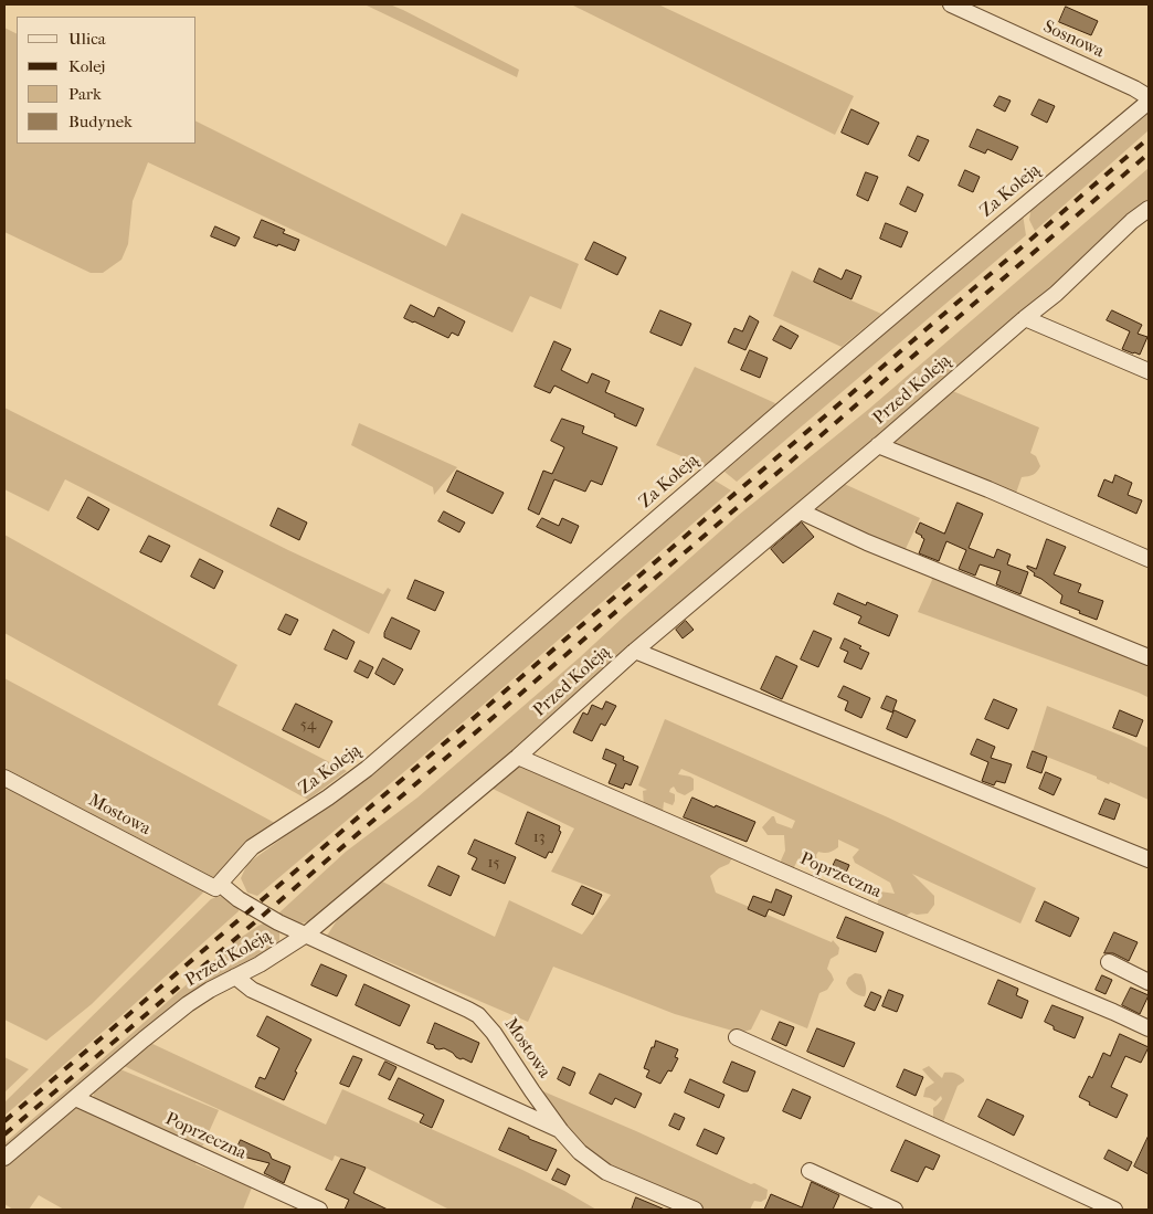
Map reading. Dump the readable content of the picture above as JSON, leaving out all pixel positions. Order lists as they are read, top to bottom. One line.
{"streets":{"street":["Sosnowa","Za Koleją","Przed Koleją","Mostowa","Poprzeczna"]},"crossings":[["Sosnowa","Za Koleją"],["Za Koleją","Mostowa"],["Przed Koleją","Mostowa"],["Przed Koleją","Poprzeczna"]],"house_numbers":["54","13","15"],"legend":["Ulica","Kolej","Park","Budynek"]}
